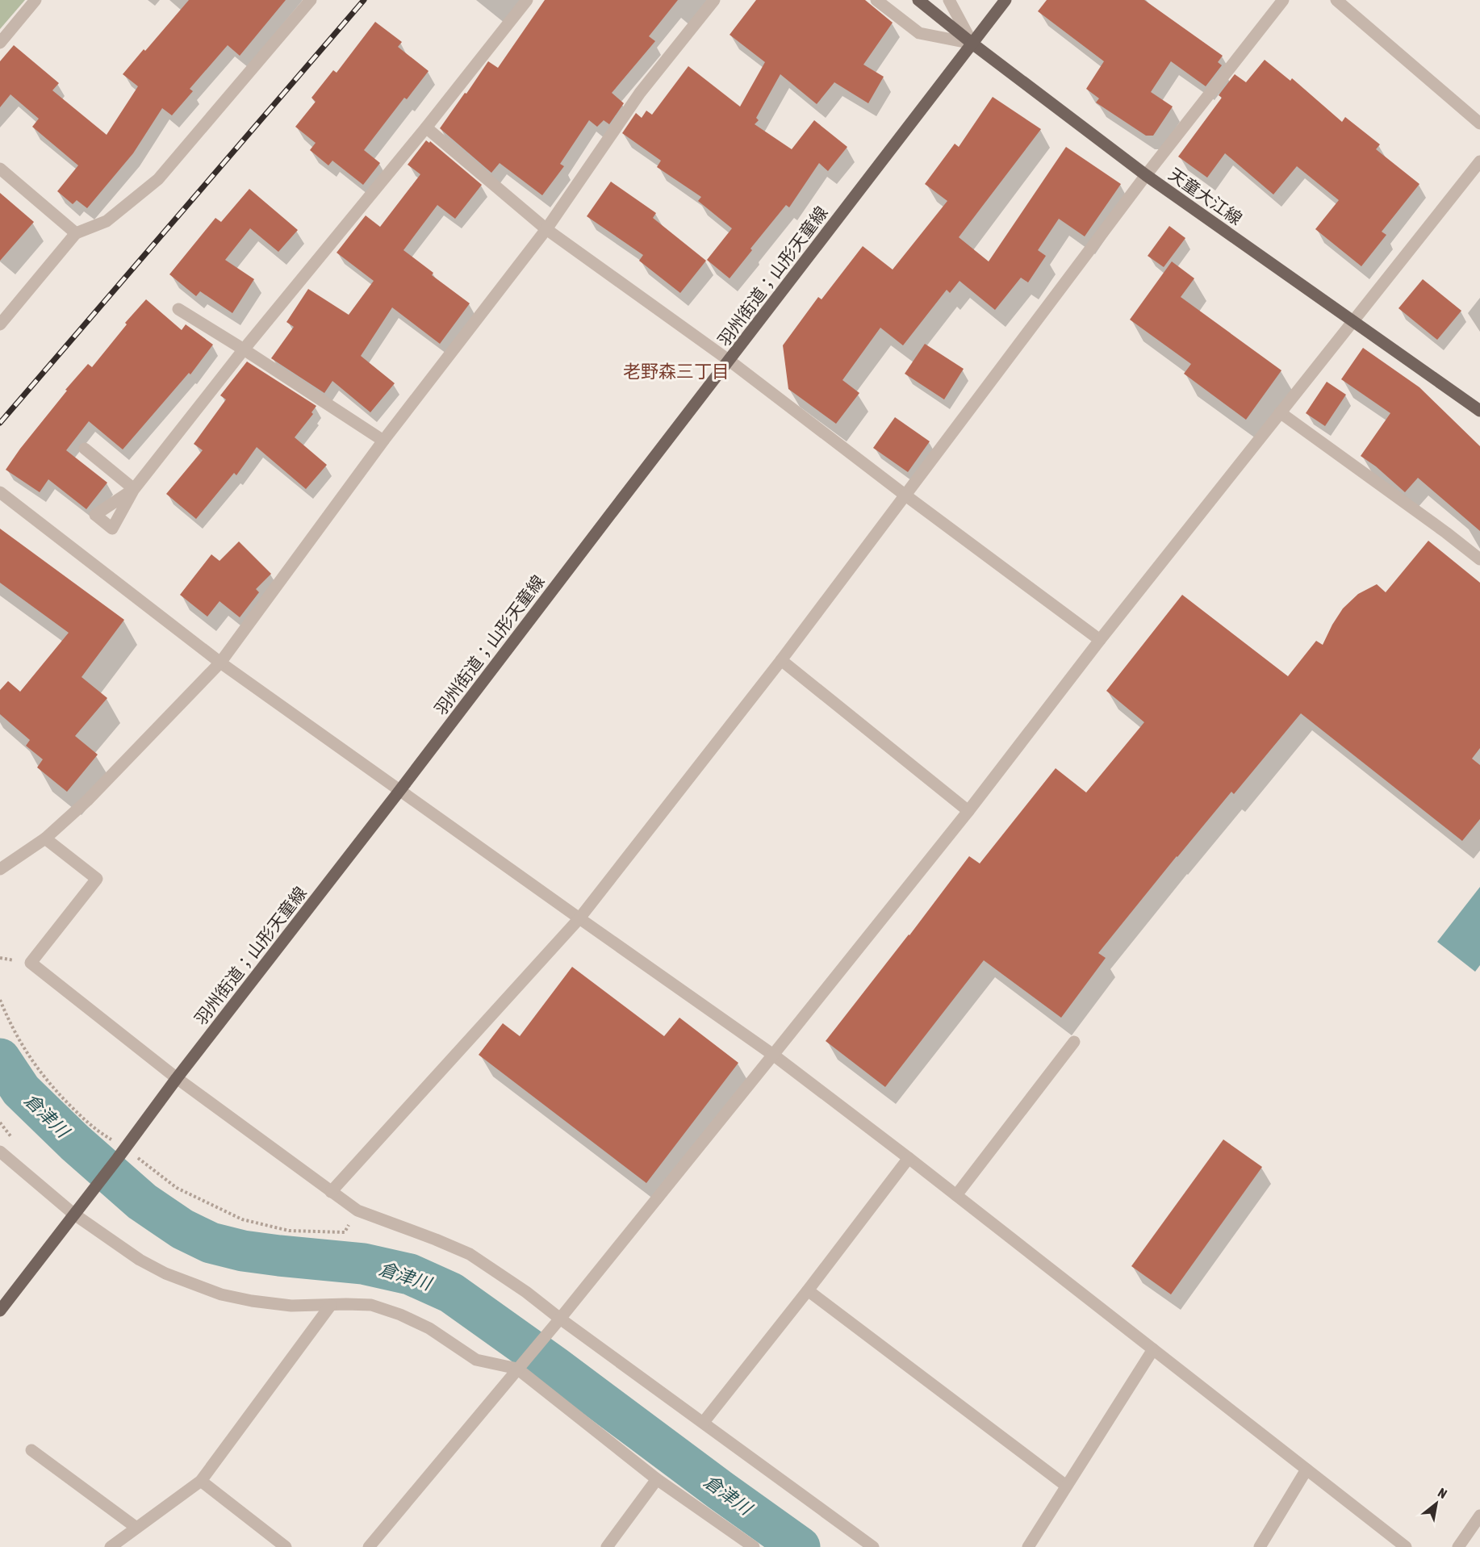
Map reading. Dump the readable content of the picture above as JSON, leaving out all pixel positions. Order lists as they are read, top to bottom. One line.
{"streets":{"main road":["天童大江線","羽州街道；山形天童線"]},"crossings":[["天童大江線","羽州街道；山形天童線"]],"districts":["老野森三丁目"],"water":["倉津川"],"north":"top right"}
